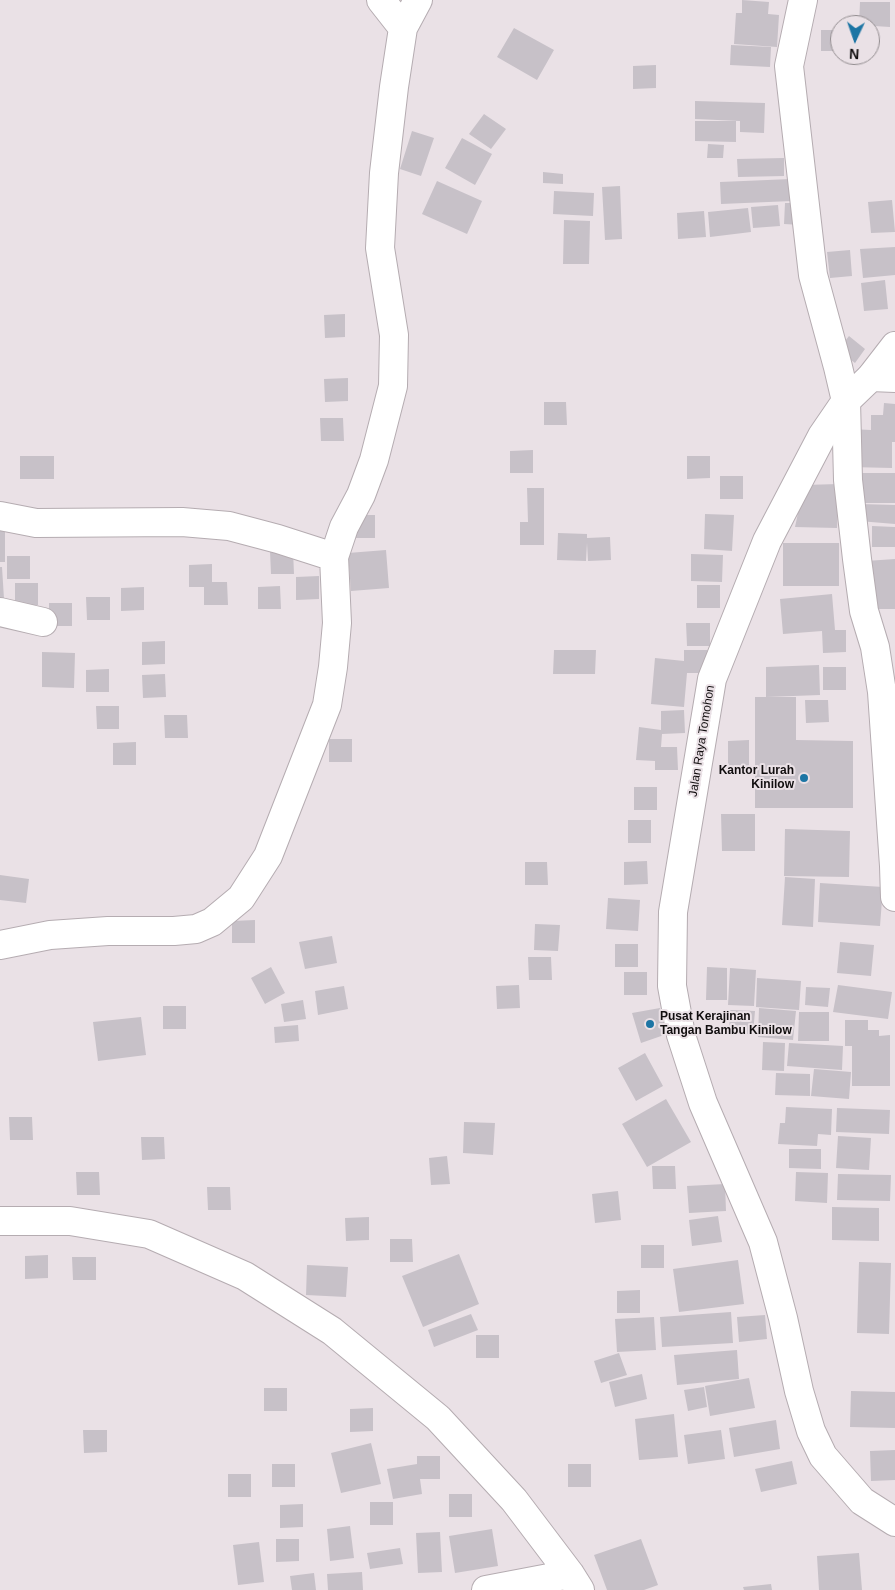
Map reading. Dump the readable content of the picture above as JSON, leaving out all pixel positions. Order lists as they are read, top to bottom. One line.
{"streets":{"main road":["Jalan Raya Tomohon"]},"places":["Kantor Lurah Kinilow","Pusat Kerajinan Tangan Bambu Kinilow"],"north":"bottom"}
